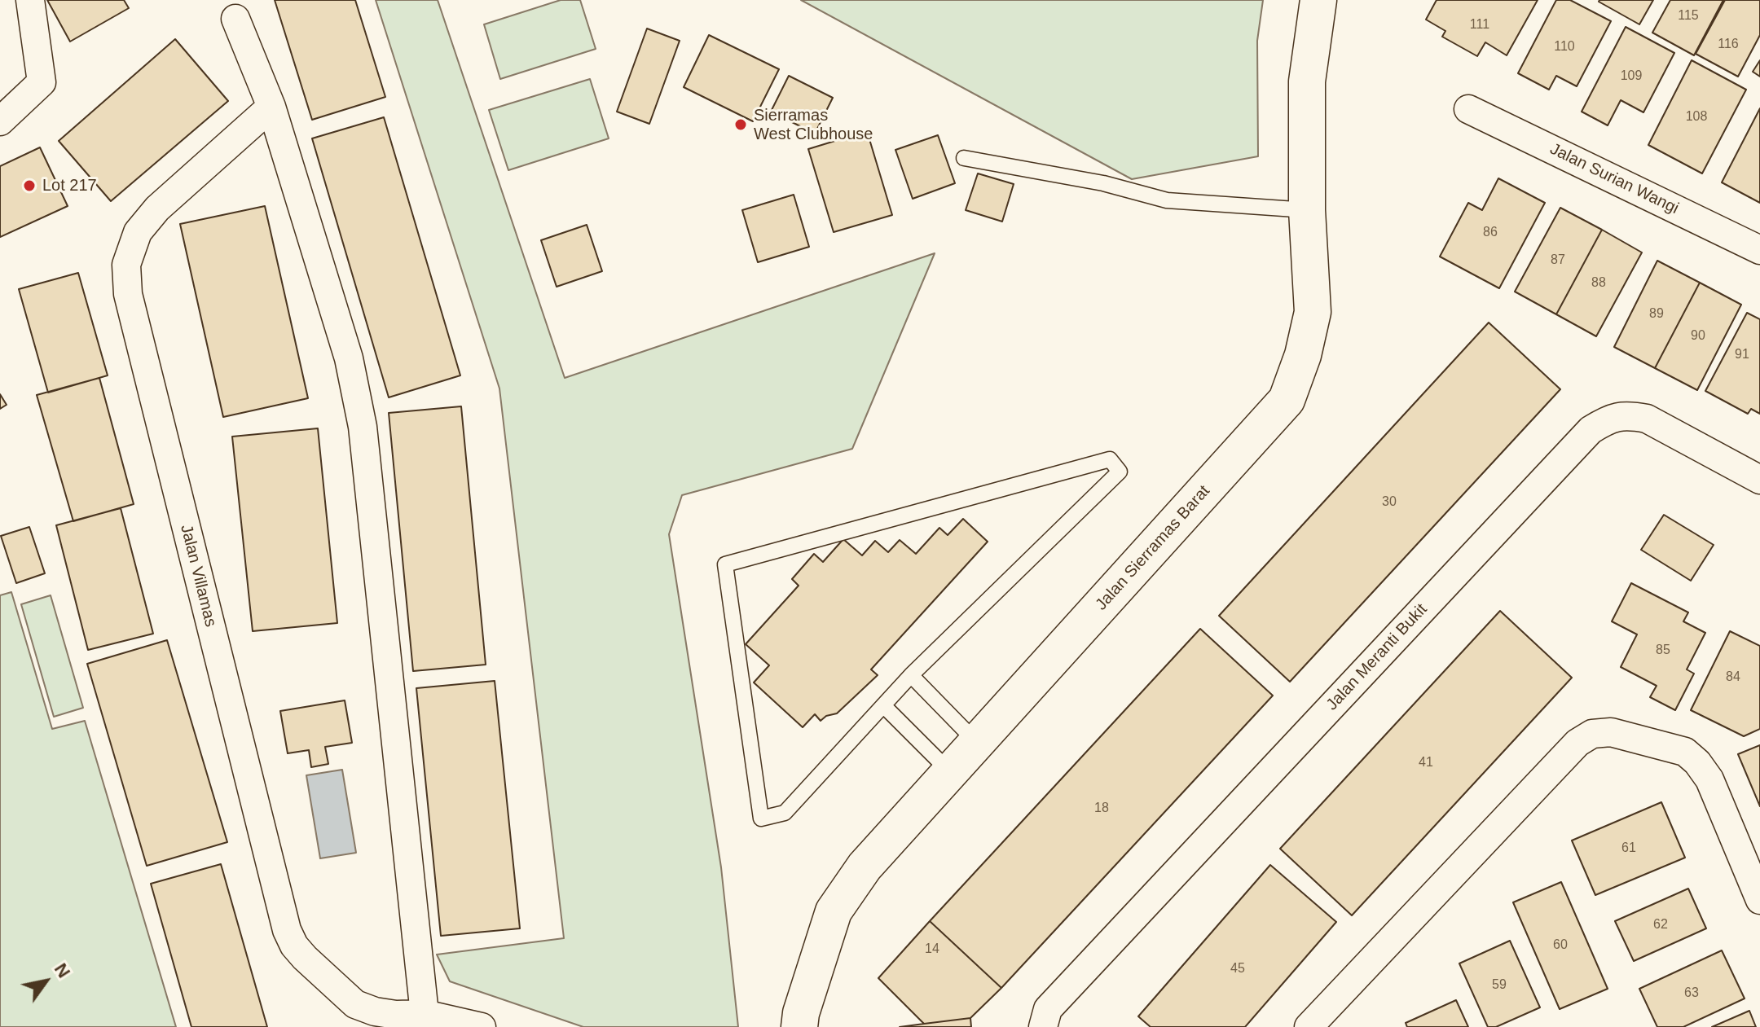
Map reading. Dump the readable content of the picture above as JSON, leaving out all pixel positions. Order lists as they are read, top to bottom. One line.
{"streets":{"street":["Jalan Surian Wangi","Jalan Sierramas Barat","Jalan Villamas","Jalan Meranti Bukit"]},"places":["Sierramas West Clubhouse","Lot 217"],"house_numbers":["115","111","116","110","109","108","86","87","88","89","90","91","30","85","84","41","18","61","62","60","14","45","59","63"],"north":"top right"}
